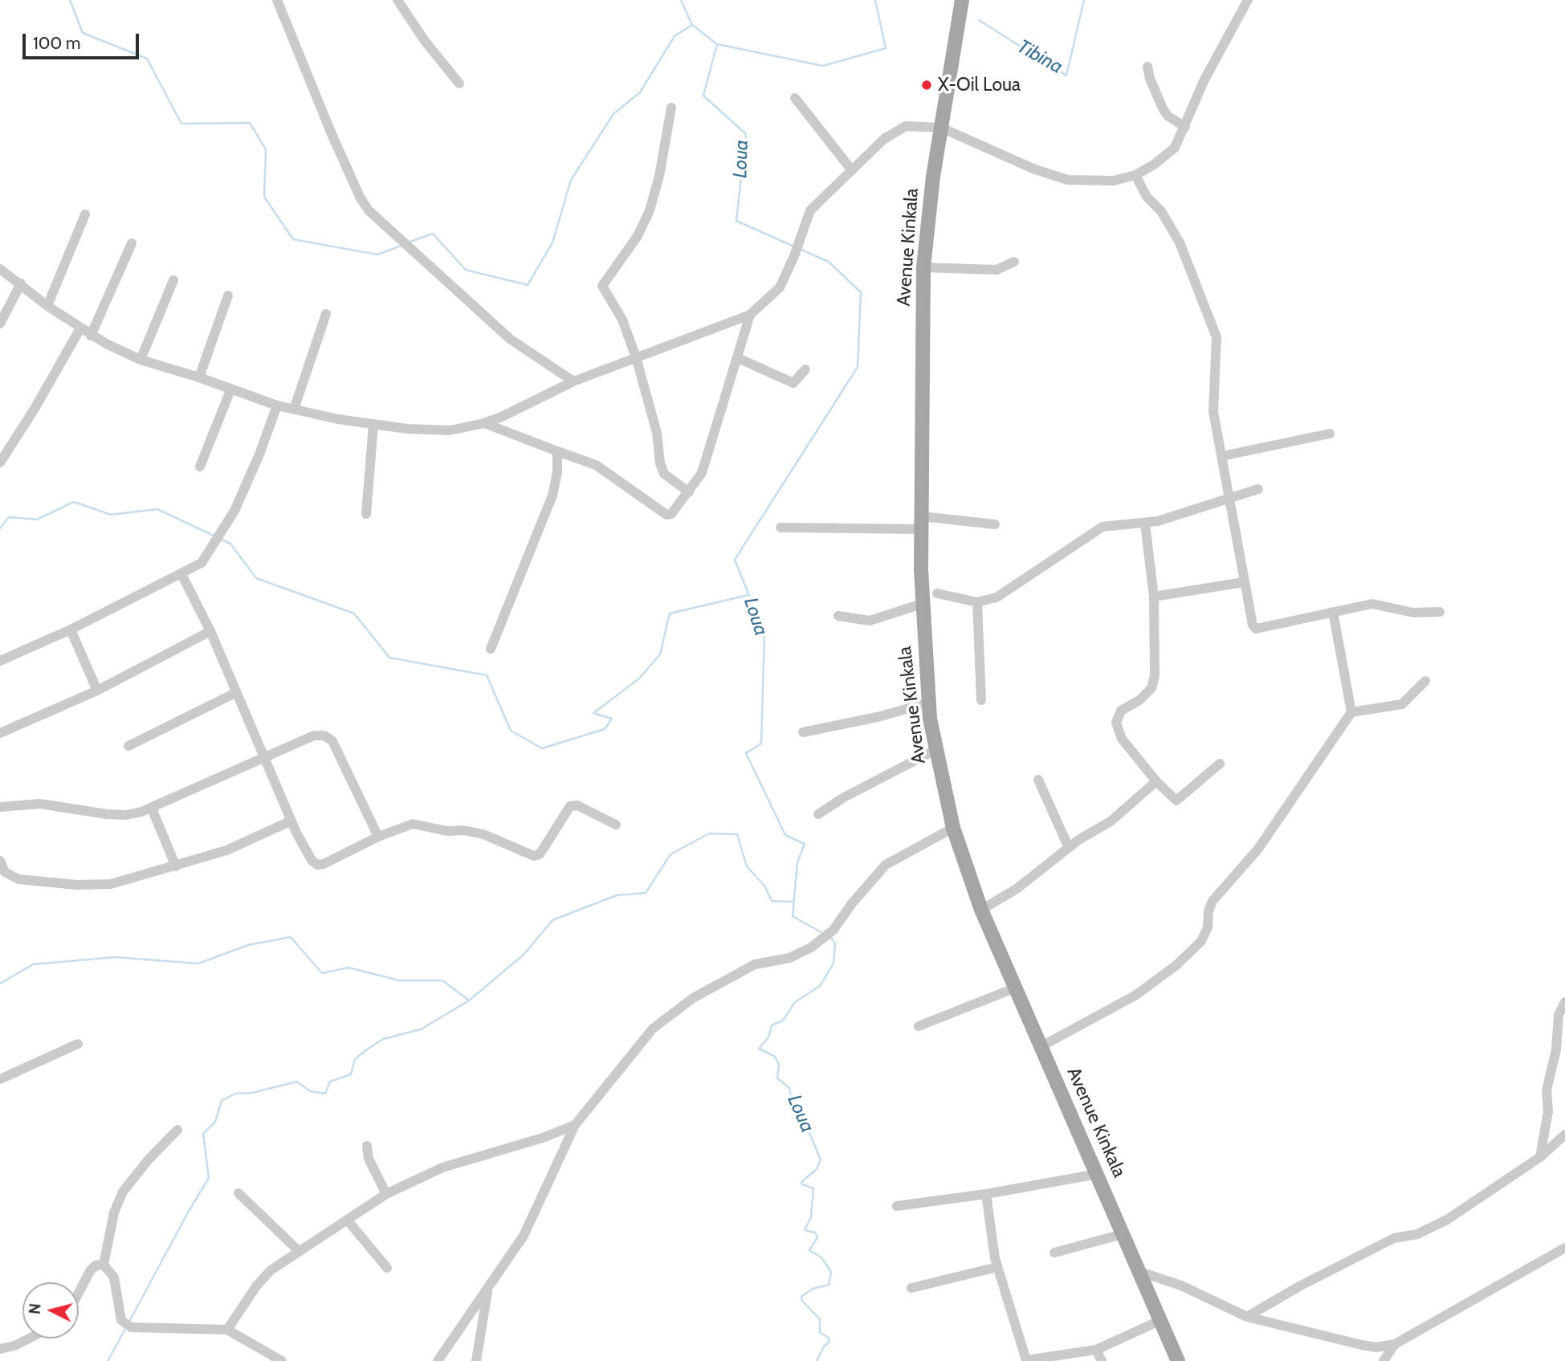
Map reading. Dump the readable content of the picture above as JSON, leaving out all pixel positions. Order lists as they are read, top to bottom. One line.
{"streets":{"main road":["Avenue Kinkala"]},"water":["Tibina","Loua"],"places":["X-Oil Loua"],"scale_bar":"100 m","north":"left"}
